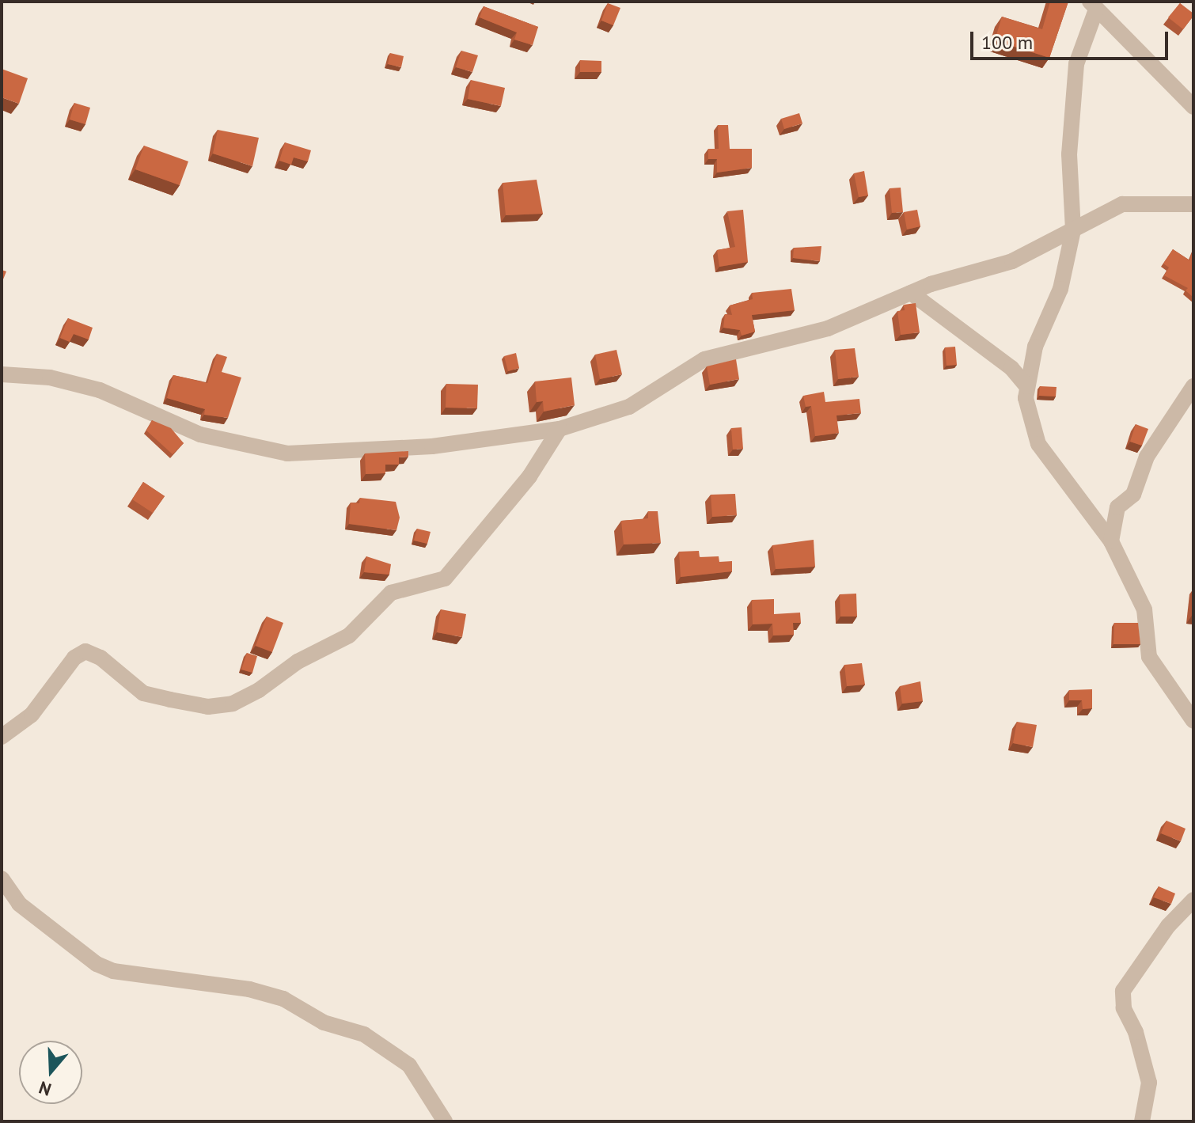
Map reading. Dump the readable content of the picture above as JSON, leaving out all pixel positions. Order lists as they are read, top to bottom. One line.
{"scale_bar":"100 m","north":"bottom"}
